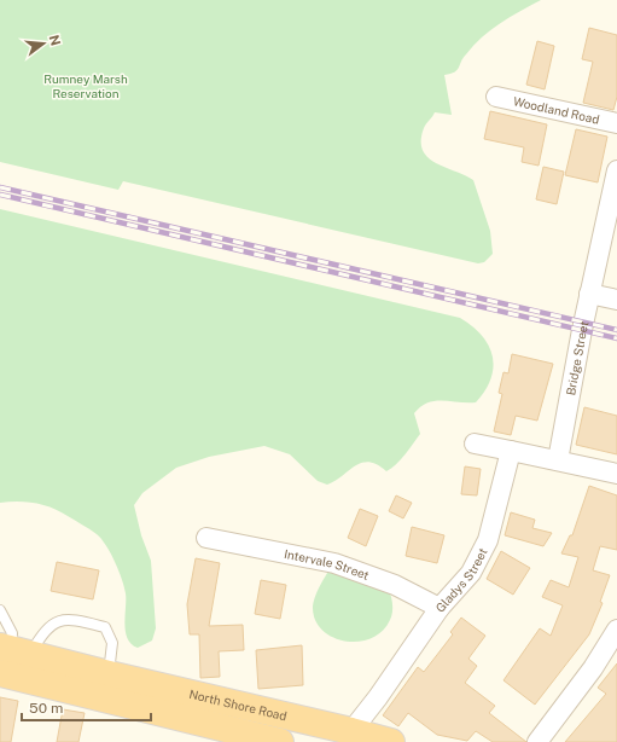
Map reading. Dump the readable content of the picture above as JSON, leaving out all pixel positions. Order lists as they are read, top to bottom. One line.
{"streets":{"highway":["North Shore Road"],"street":["Woodland Road","Bridge Street","Intervale Street","Gladys Street"]},"crossings":[["Intervale Street","Gladys Street"],["Gladys Street","North Shore Road"]],"parks":["Rumney Marsh Reservation"],"scale_bar":"50 m","north":"right"}
